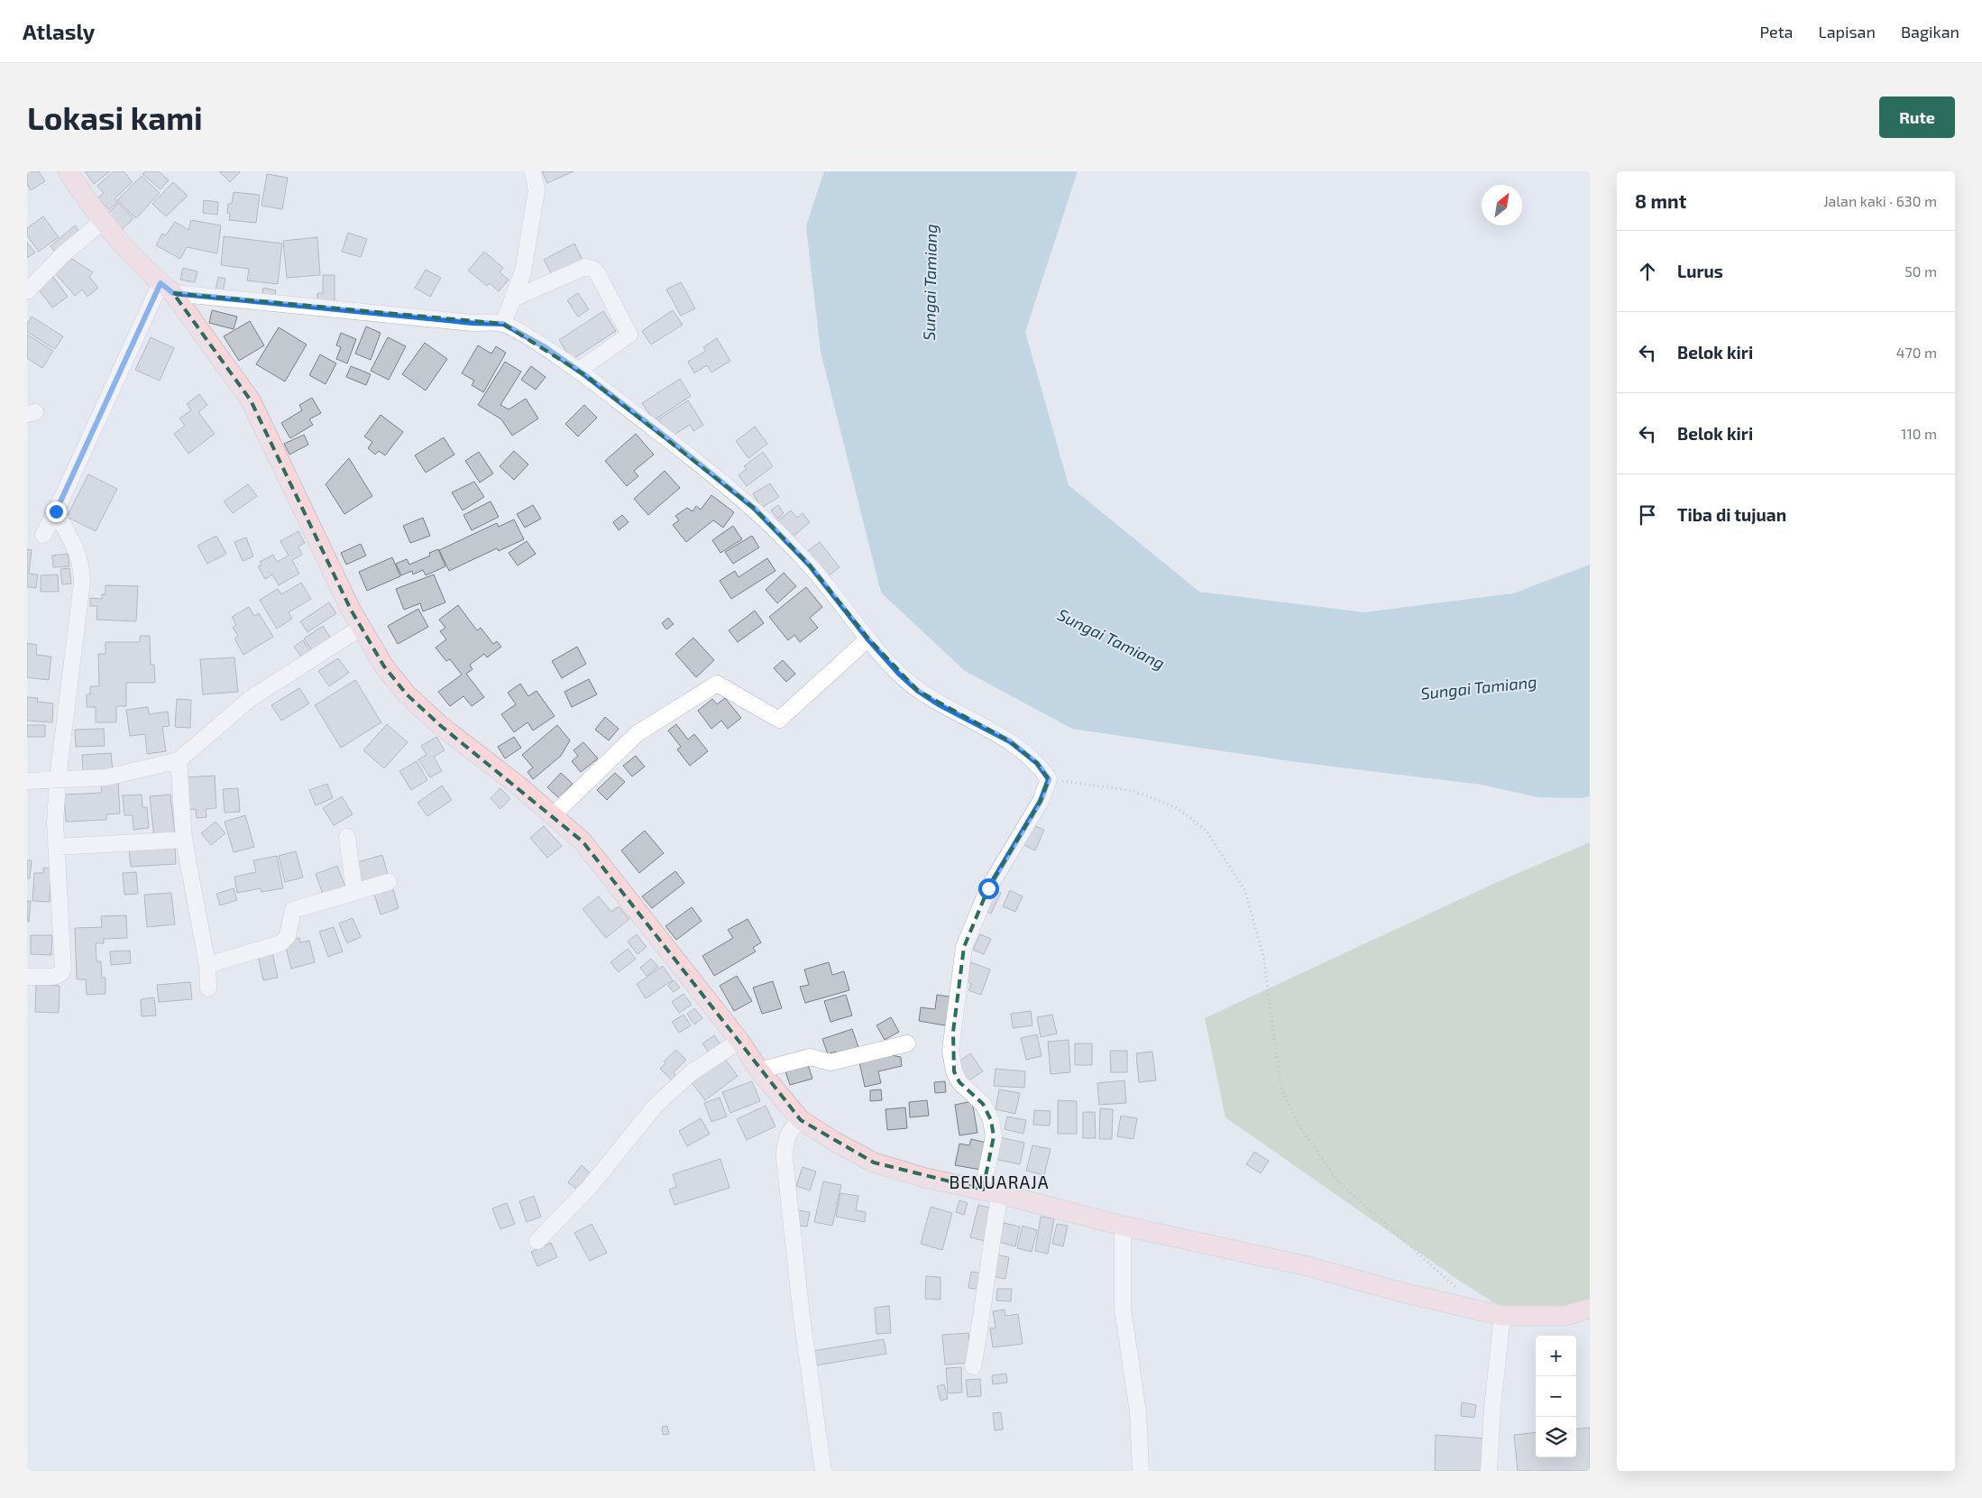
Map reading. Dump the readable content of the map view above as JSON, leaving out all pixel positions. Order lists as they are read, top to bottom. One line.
{"districts":["BENUARAJA"],"water":["Sungai Tamiang"],"north":"top right","page":{"header":"Atlasly","nav":["Peta","Lapisan","Bagikan"],"buttons":"Rute","title":"Lokasi kami","heading":["8 mnt","Jalan kaki · 630 m"],"list":[["Lurus","50 m"],["Belok kiri","470 m"],["Belok kiri","110 m"],"Tiba di tujuan"],"map_buttons":["+","−"]}}
